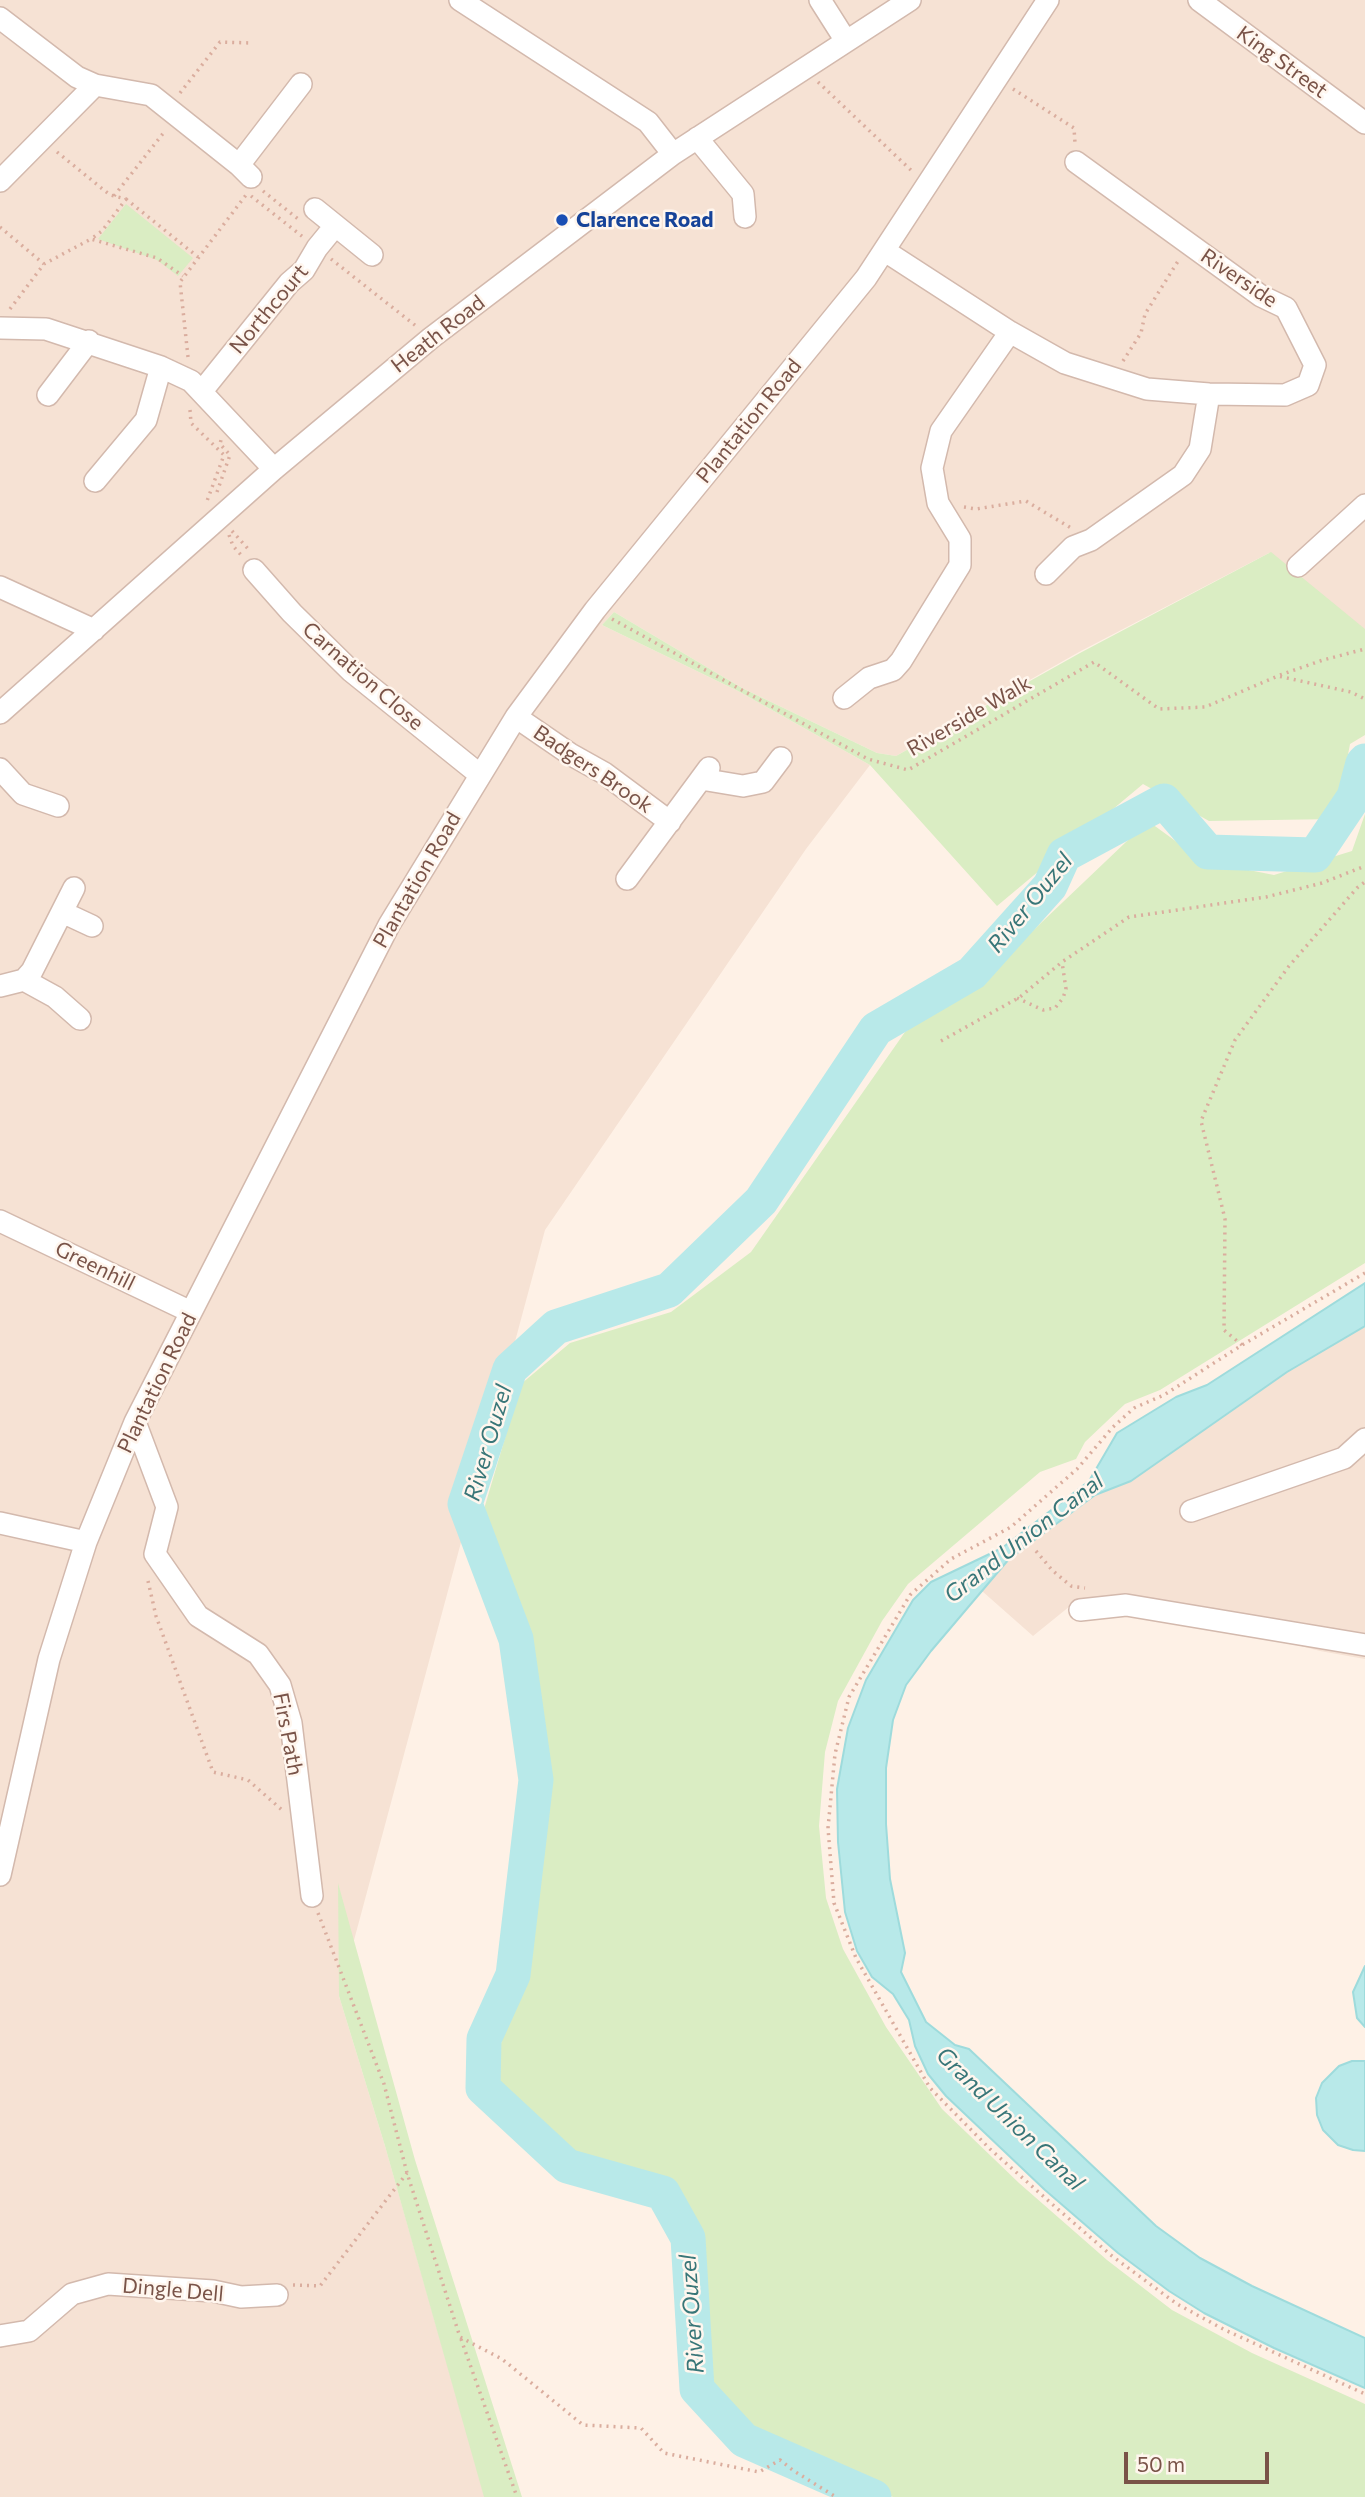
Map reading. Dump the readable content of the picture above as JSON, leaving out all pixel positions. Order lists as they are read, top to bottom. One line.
{"streets":{"street":["King Street","Riverside","Northcourt","Heath Road","Plantation Road","Carnation Close","Badgers Brook","Greenhill","Firs Path","Dingle Dell"],"path":["Riverside Walk"]},"crossings":[["Riverside","Plantation Road"],["Plantation Road","Carnation Close"],["Plantation Road","Riverside Walk"],["Plantation Road","Badgers Brook"],["Plantation Road","Greenhill"]],"water":["River Ouzel","Grand Union Canal"],"places":["Clarence Road"],"scale_bar":"50 m"}
